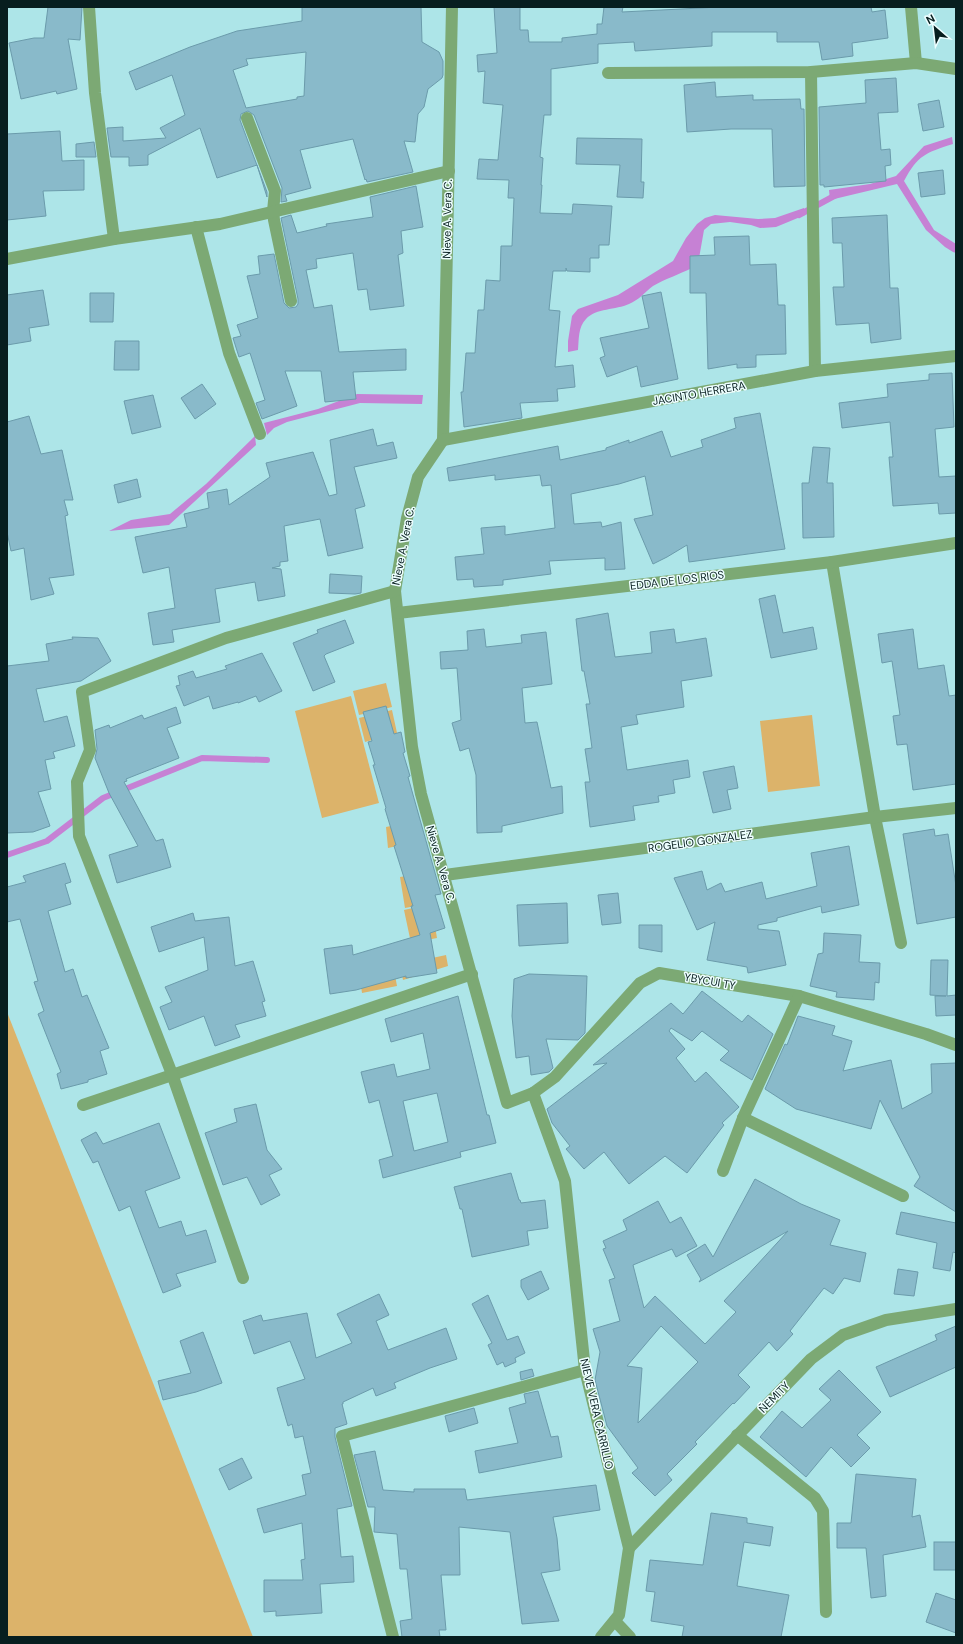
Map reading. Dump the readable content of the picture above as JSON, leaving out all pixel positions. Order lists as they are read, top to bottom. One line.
{"streets":{"street":["Nieve A. Vera C.","JACINTO HERRERA","EDDA DE LOS RIOS","ROGELIO GONZALEZ","YBYCUI TY","ÑEMITY","NIEVE VERA CARRILLO"]},"crossings":[["Nieve A. Vera C.","JACINTO HERRERA"],["Nieve A. Vera C.","EDDA DE LOS RIOS"],["Nieve A. Vera C.","ROGELIO GONZALEZ"],["Nieve A. Vera C.","YBYCUI TY"],["YBYCUI TY","NIEVE VERA CARRILLO"],["ÑEMITY","NIEVE VERA CARRILLO"]],"north":"top left"}
